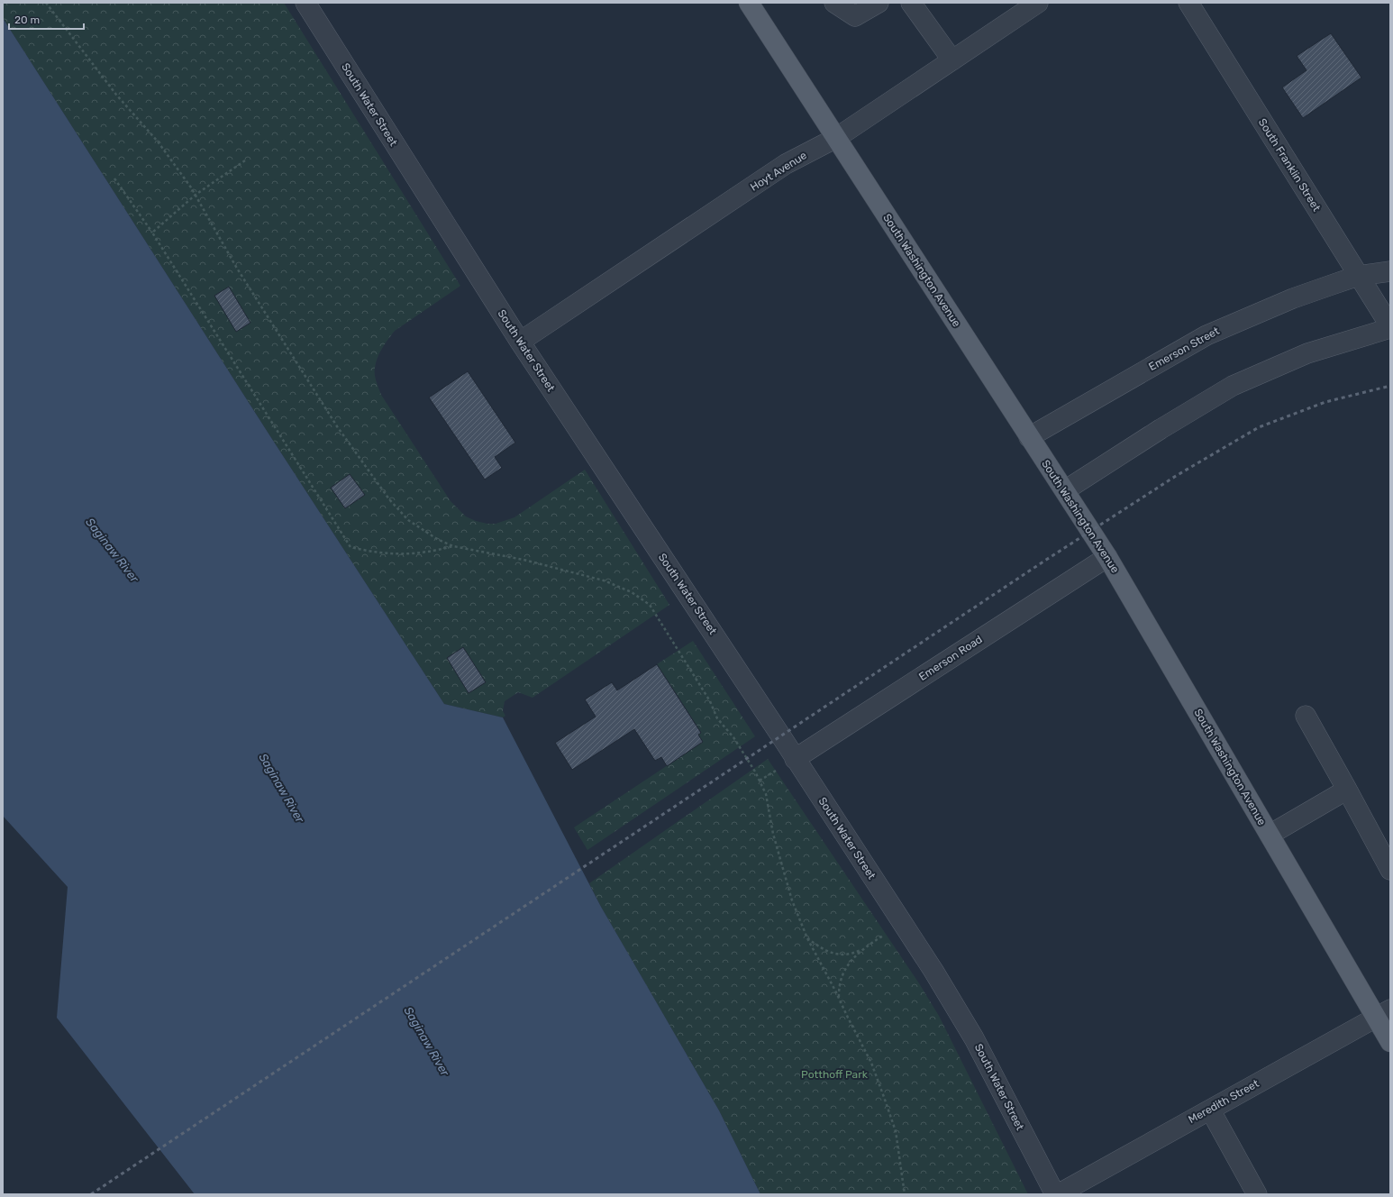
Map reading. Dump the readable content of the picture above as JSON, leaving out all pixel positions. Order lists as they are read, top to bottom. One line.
{"streets":{"main road":["South Washington Avenue"],"street":["South Water Street","South Franklin Street","Hoyt Avenue","Emerson Street","Emerson Road","Meredith Street"]},"crossings":[["South Water Street","Hoyt Avenue"],["South Water Street","Emerson Road"],["South Franklin Street","Emerson Street"],["Hoyt Avenue","South Washington Avenue"],["South Washington Avenue","Emerson Street"],["South Washington Avenue","Emerson Road"],["South Washington Avenue","Meredith Street"]],"water":["Saginaw River"],"parks":["Potthoff Park"],"scale_bar":"20 m"}
